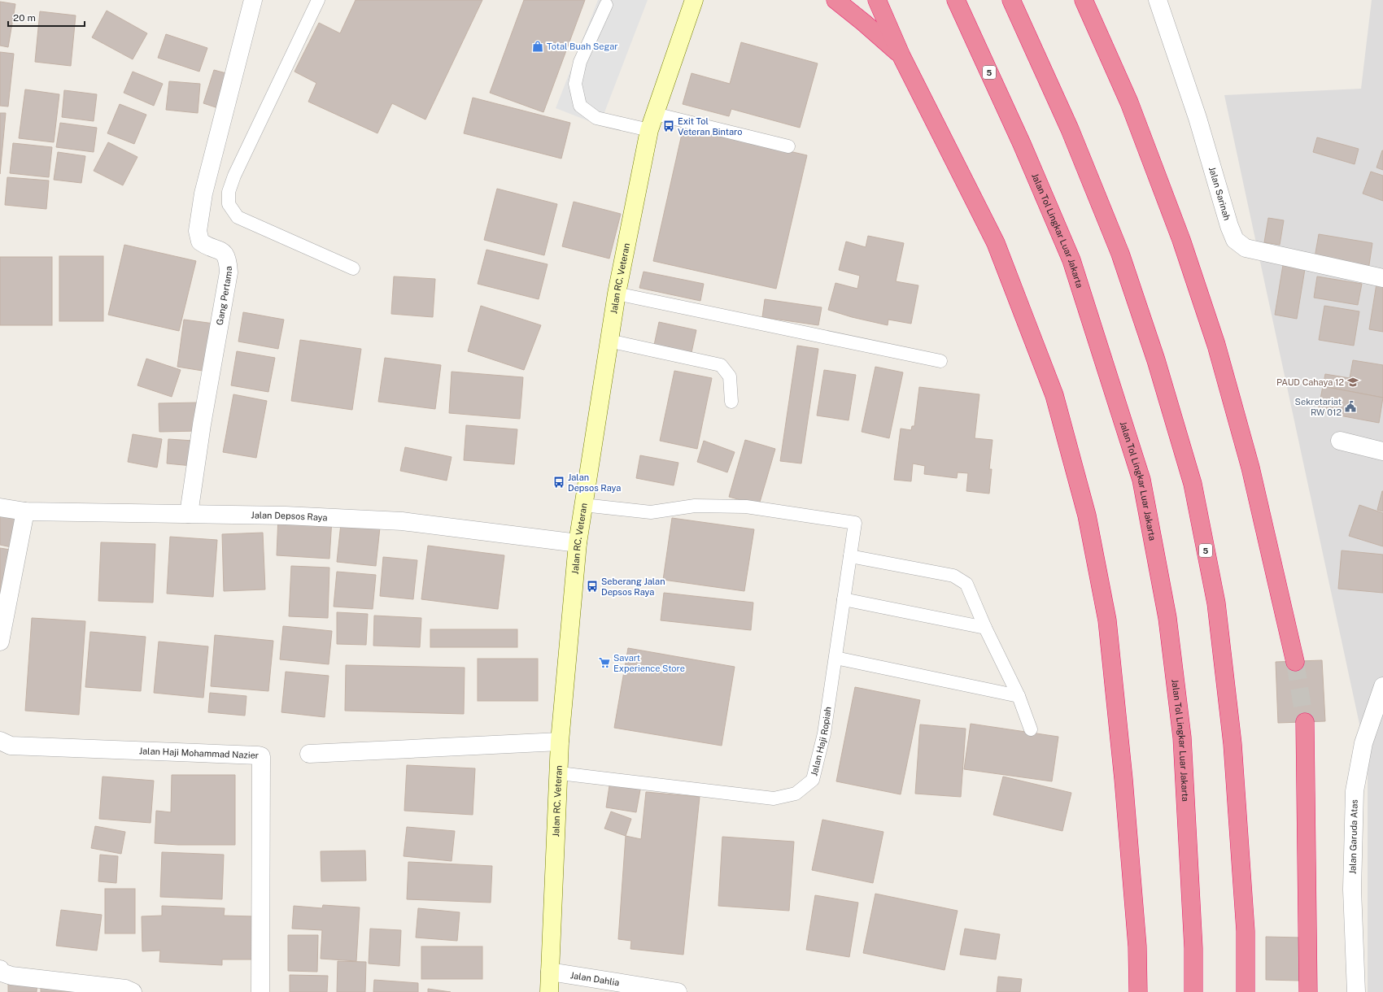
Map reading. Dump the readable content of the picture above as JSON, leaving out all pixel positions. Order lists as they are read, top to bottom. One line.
{"streets":{"highway":["5","Jalan Tol Lingkar Luar Jakarta"],"main road":["Jalan RC. Veteran"],"street":["Jalan Sarinah","Gang Pertama","Jalan Depsos Raya","Jalan Haji Mohammad Nazier","Jalan Garuda Atas","Jalan Dahlia"],"lane":["Jalan Haji Ropiah"]},"crossings":[["Jalan RC. Veteran","Jalan Depsos Raya"],["Jalan RC. Veteran","Jalan Haji Ropiah"],["Jalan RC. Veteran","Jalan Dahlia"],["Gang Pertama","Jalan Depsos Raya"]],"places":{"shop":["Total Buah Segar"],"bus stop":["Exit Tol Veteran Bintaro","Jalan Depsos Raya","Seberang Jalan Depsos Raya"],"school or university":["PAUD Cahaya 12"],"public building":["Sekretariat RW 012"],"supermarket":["Savart Experience Store"]},"scale_bar":"20 m"}
